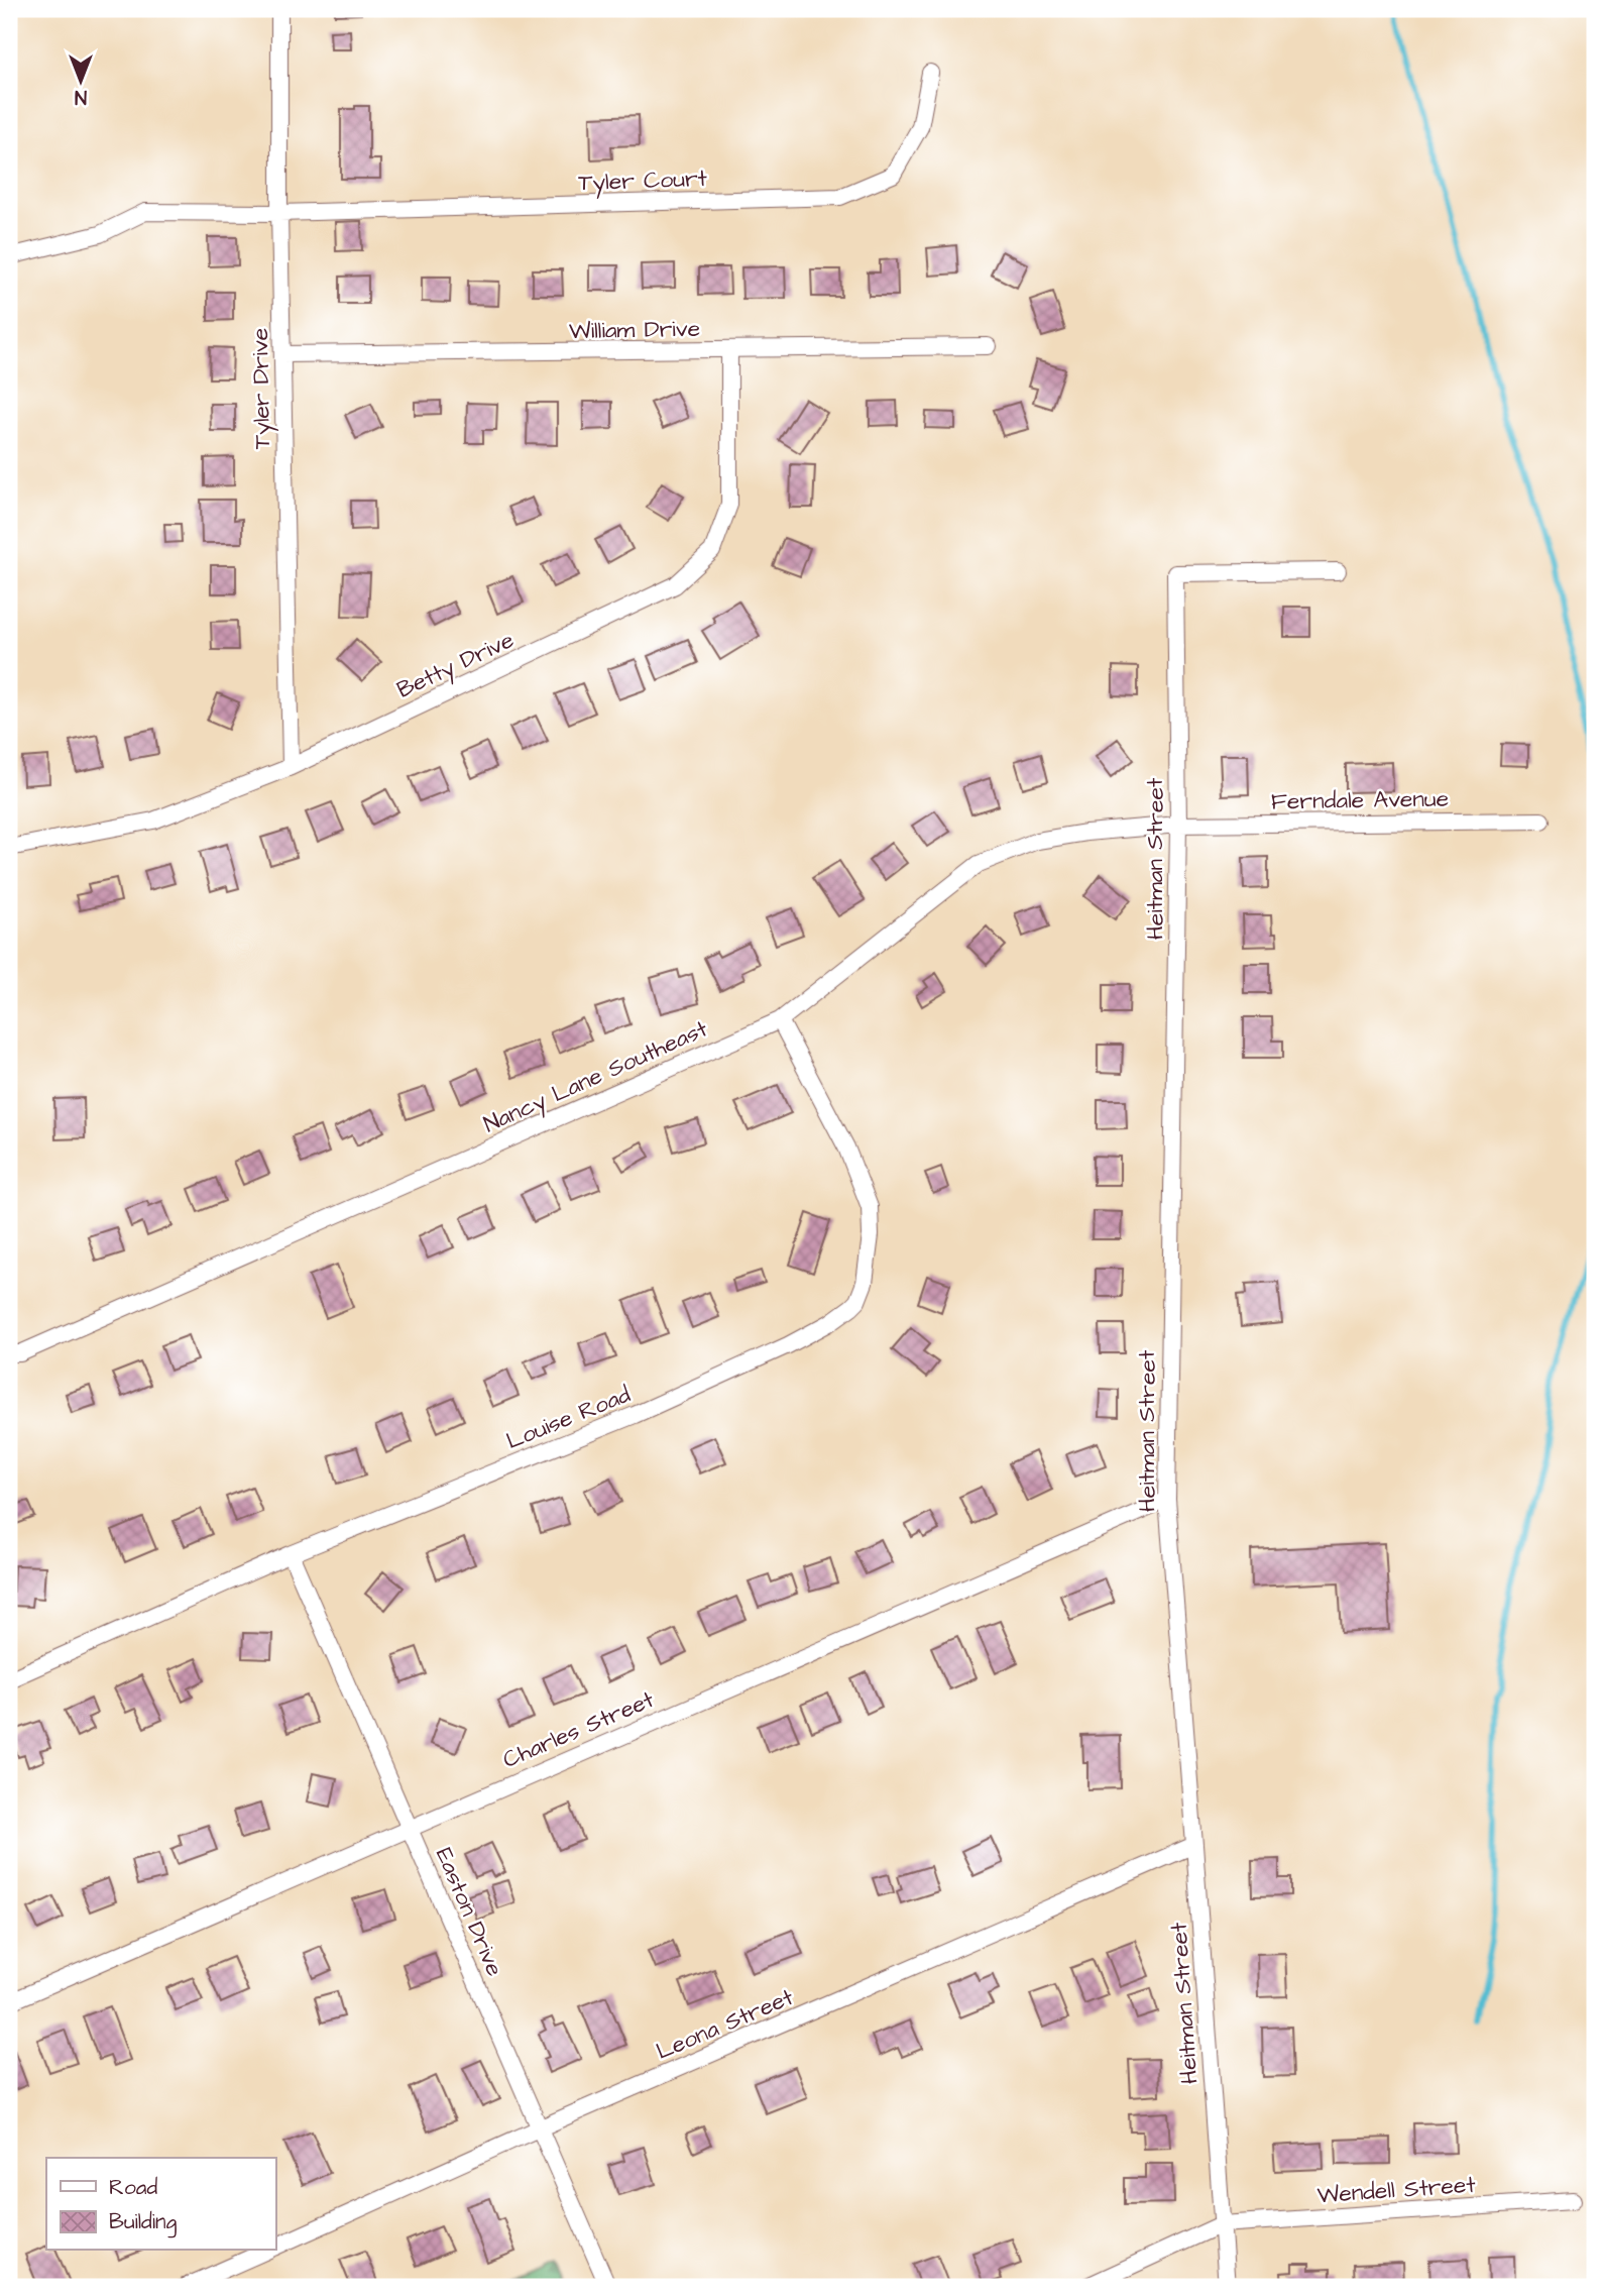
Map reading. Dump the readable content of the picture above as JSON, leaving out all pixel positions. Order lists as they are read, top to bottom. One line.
{"streets":{"street":["Tyler Court","William Drive","Tyler Drive","Betty Drive","Ferndale Avenue","Heitman Street","Nancy Lane Southeast","Louise Road","Charles Street","Easton Drive","Leona Street","Wendell Street"]},"crossings":[["Tyler Court","Tyler Drive"],["William Drive","Tyler Drive"],["William Drive","Betty Drive"],["Tyler Drive","Betty Drive"],["Ferndale Avenue","Heitman Street"],["Ferndale Avenue","Nancy Lane Southeast"],["Heitman Street","Nancy Lane Southeast"],["Heitman Street","Charles Street"],["Heitman Street","Leona Street"],["Heitman Street","Wendell Street"],["Nancy Lane Southeast","Louise Road"],["Louise Road","Easton Drive"],["Charles Street","Easton Drive"],["Easton Drive","Leona Street"]],"legend":["Road","Building"],"north":"bottom"}
